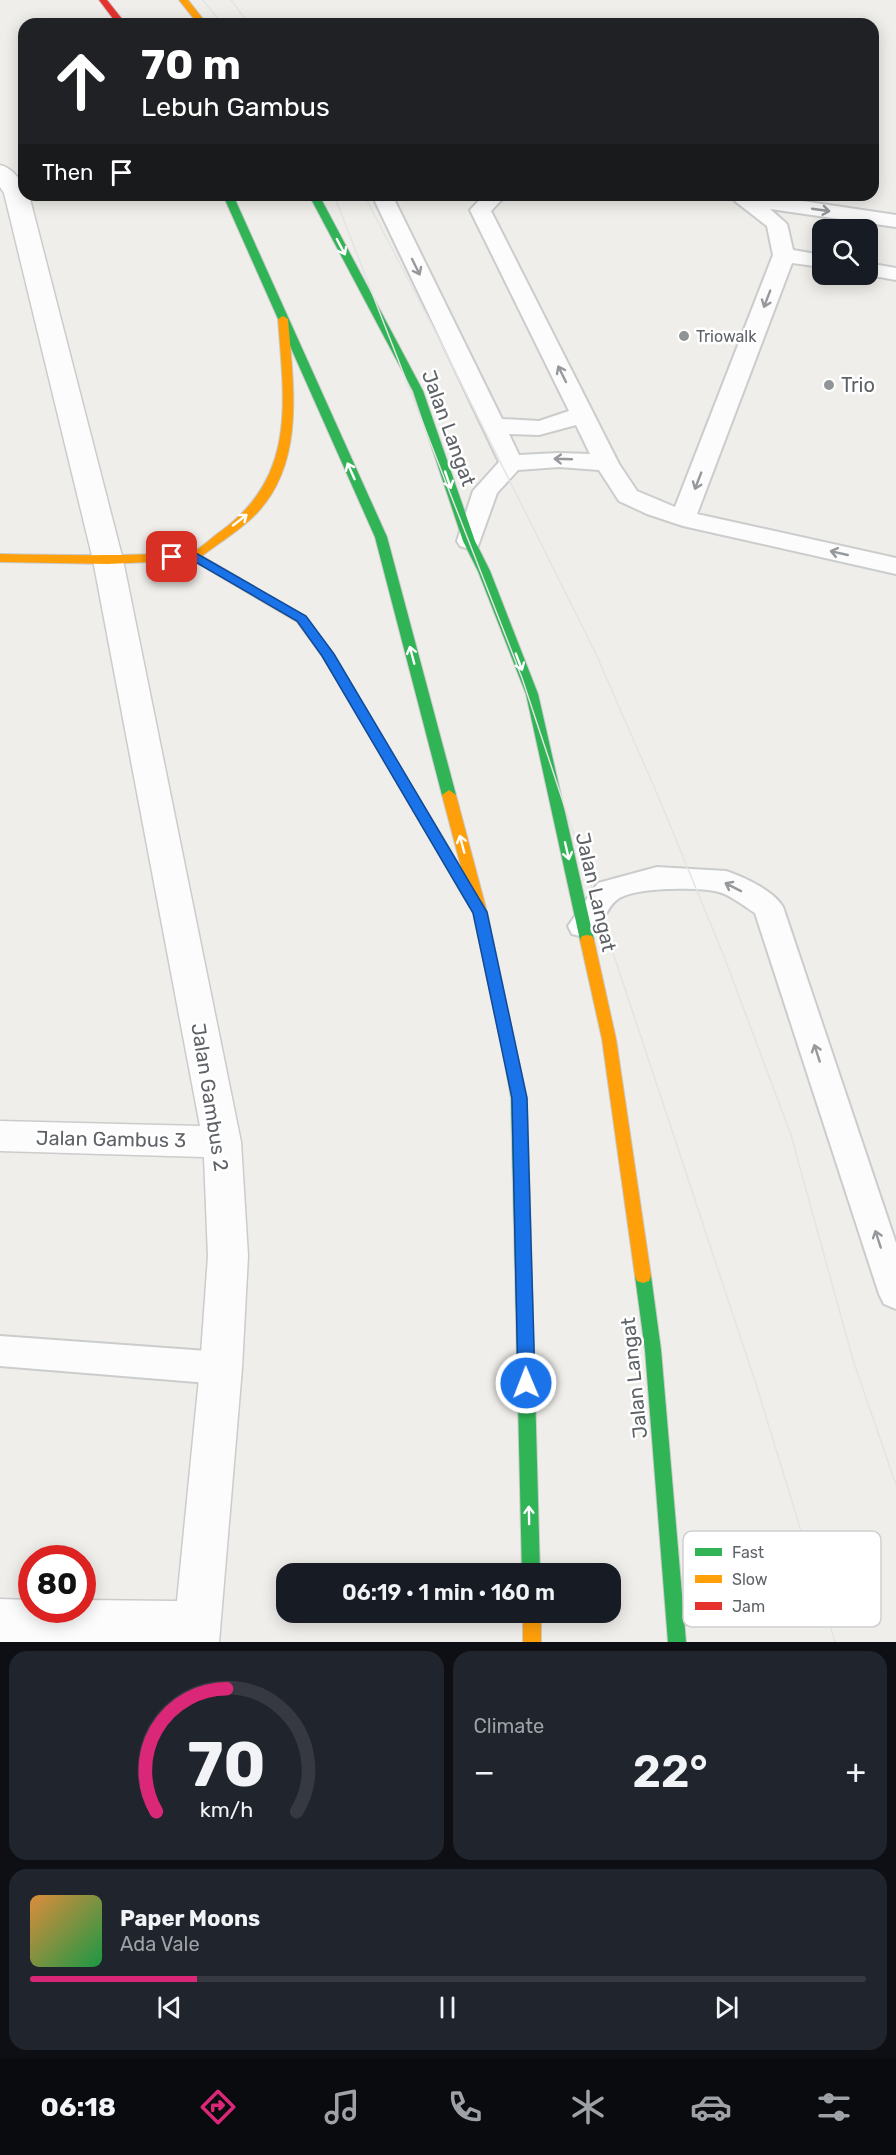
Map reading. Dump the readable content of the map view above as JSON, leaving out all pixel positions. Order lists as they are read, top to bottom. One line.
{"streets":{"main road":["Jalan Langat"],"street":["Jalan Gambus 2","Jalan Gambus 3"]},"crossings":[["Jalan Gambus 2","Jalan Gambus 3"]],"places":["Triowalk","Trio"],"legend":["Fast","Slow","Jam"],"page":{"turn":["70 m","Lebuh Gambus"],"then":"Then","limit":"80","trip":"06:19 · 1 min · 160 m","tile":"Climate","heat":["−","22°","+"],"song":["Paper Moons","Ada Vale"],"tabs":"06:18","gauge":["70","km/h"]}}
